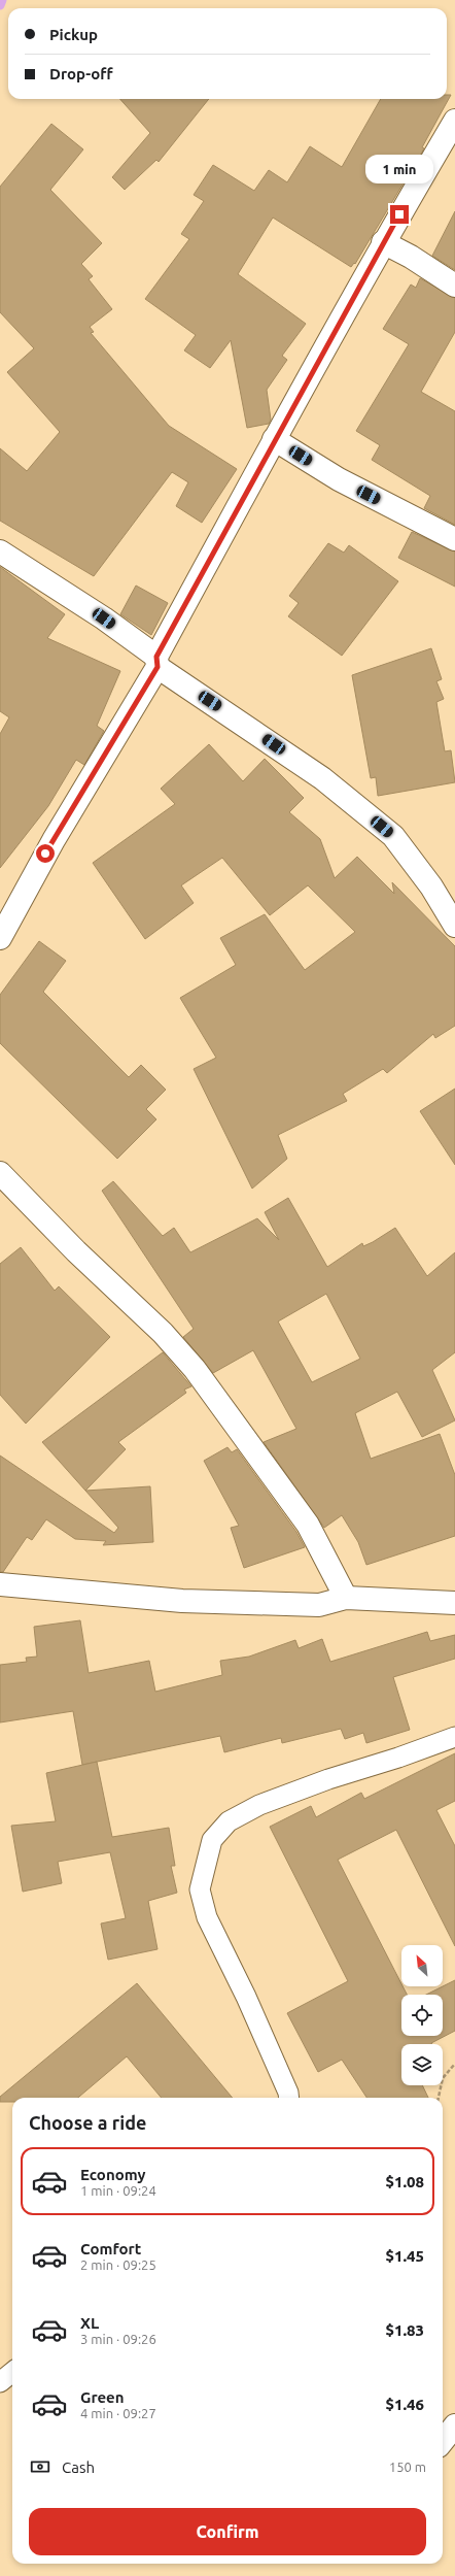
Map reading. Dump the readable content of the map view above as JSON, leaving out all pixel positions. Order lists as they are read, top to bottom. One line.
{"north":"top left","page":{"banner":["Pickup","Drop-off"],"bubble":"1 min","heading":"Choose a ride","list":[{"name":"Economy","note":"1 min · 09:24","value":"$1.08"},{"name":"Comfort","note":"2 min · 09:25","value":"$1.45"},{"name":"XL","note":"3 min · 09:26","value":"$1.83"},{"name":"Green","note":"4 min · 09:27","value":"$1.46"}],"pay":["Cash","150 m"],"buttons":"Confirm"}}
